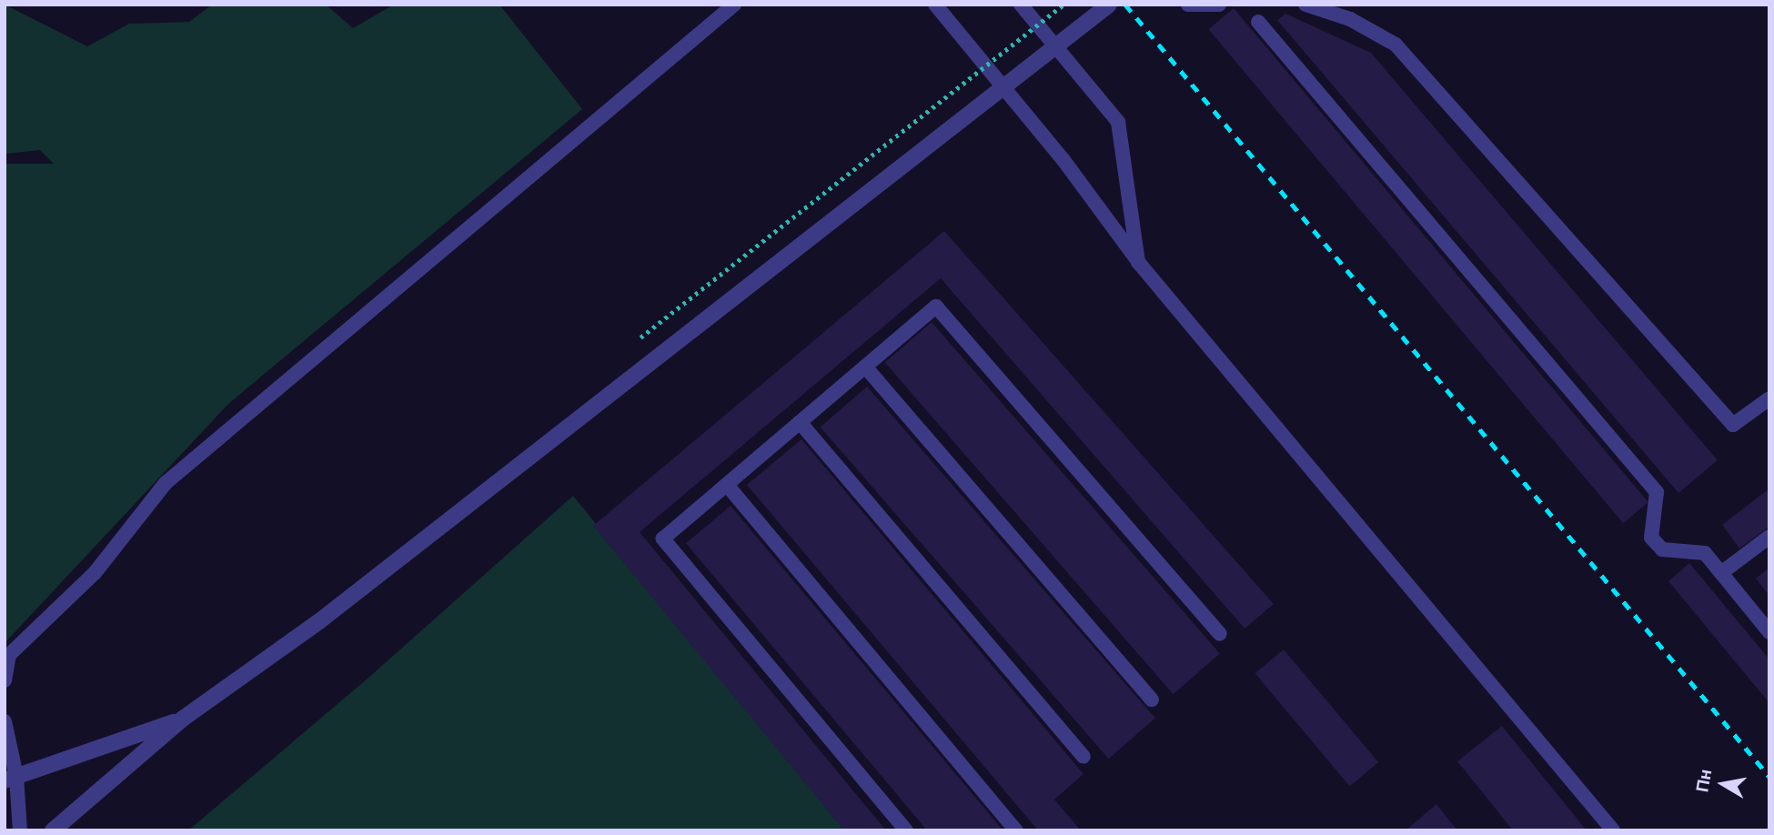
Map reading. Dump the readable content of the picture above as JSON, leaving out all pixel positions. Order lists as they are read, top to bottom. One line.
{"north":"left"}
